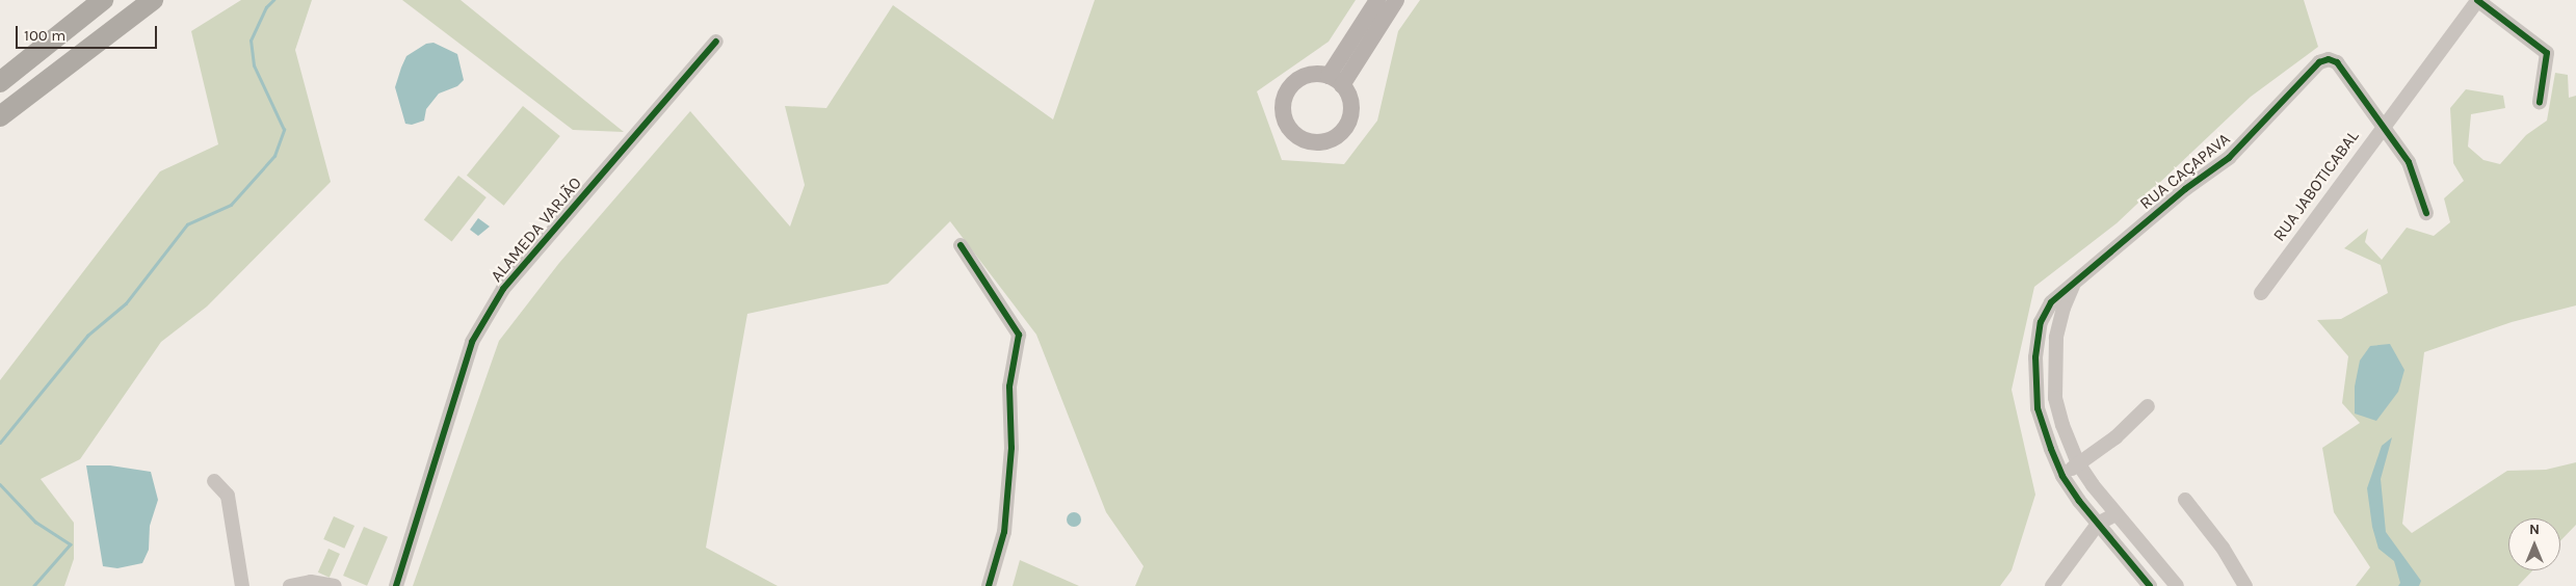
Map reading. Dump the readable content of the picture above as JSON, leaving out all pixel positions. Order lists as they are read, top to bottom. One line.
{"streets":{"street":["RUA CAÇAPAVA","RUA JABOTICABAL","ALAMEDA VARJÃO"]},"crossings":[["RUA CAÇAPAVA","RUA JABOTICABAL"]],"scale_bar":"100 m","north":"top"}
